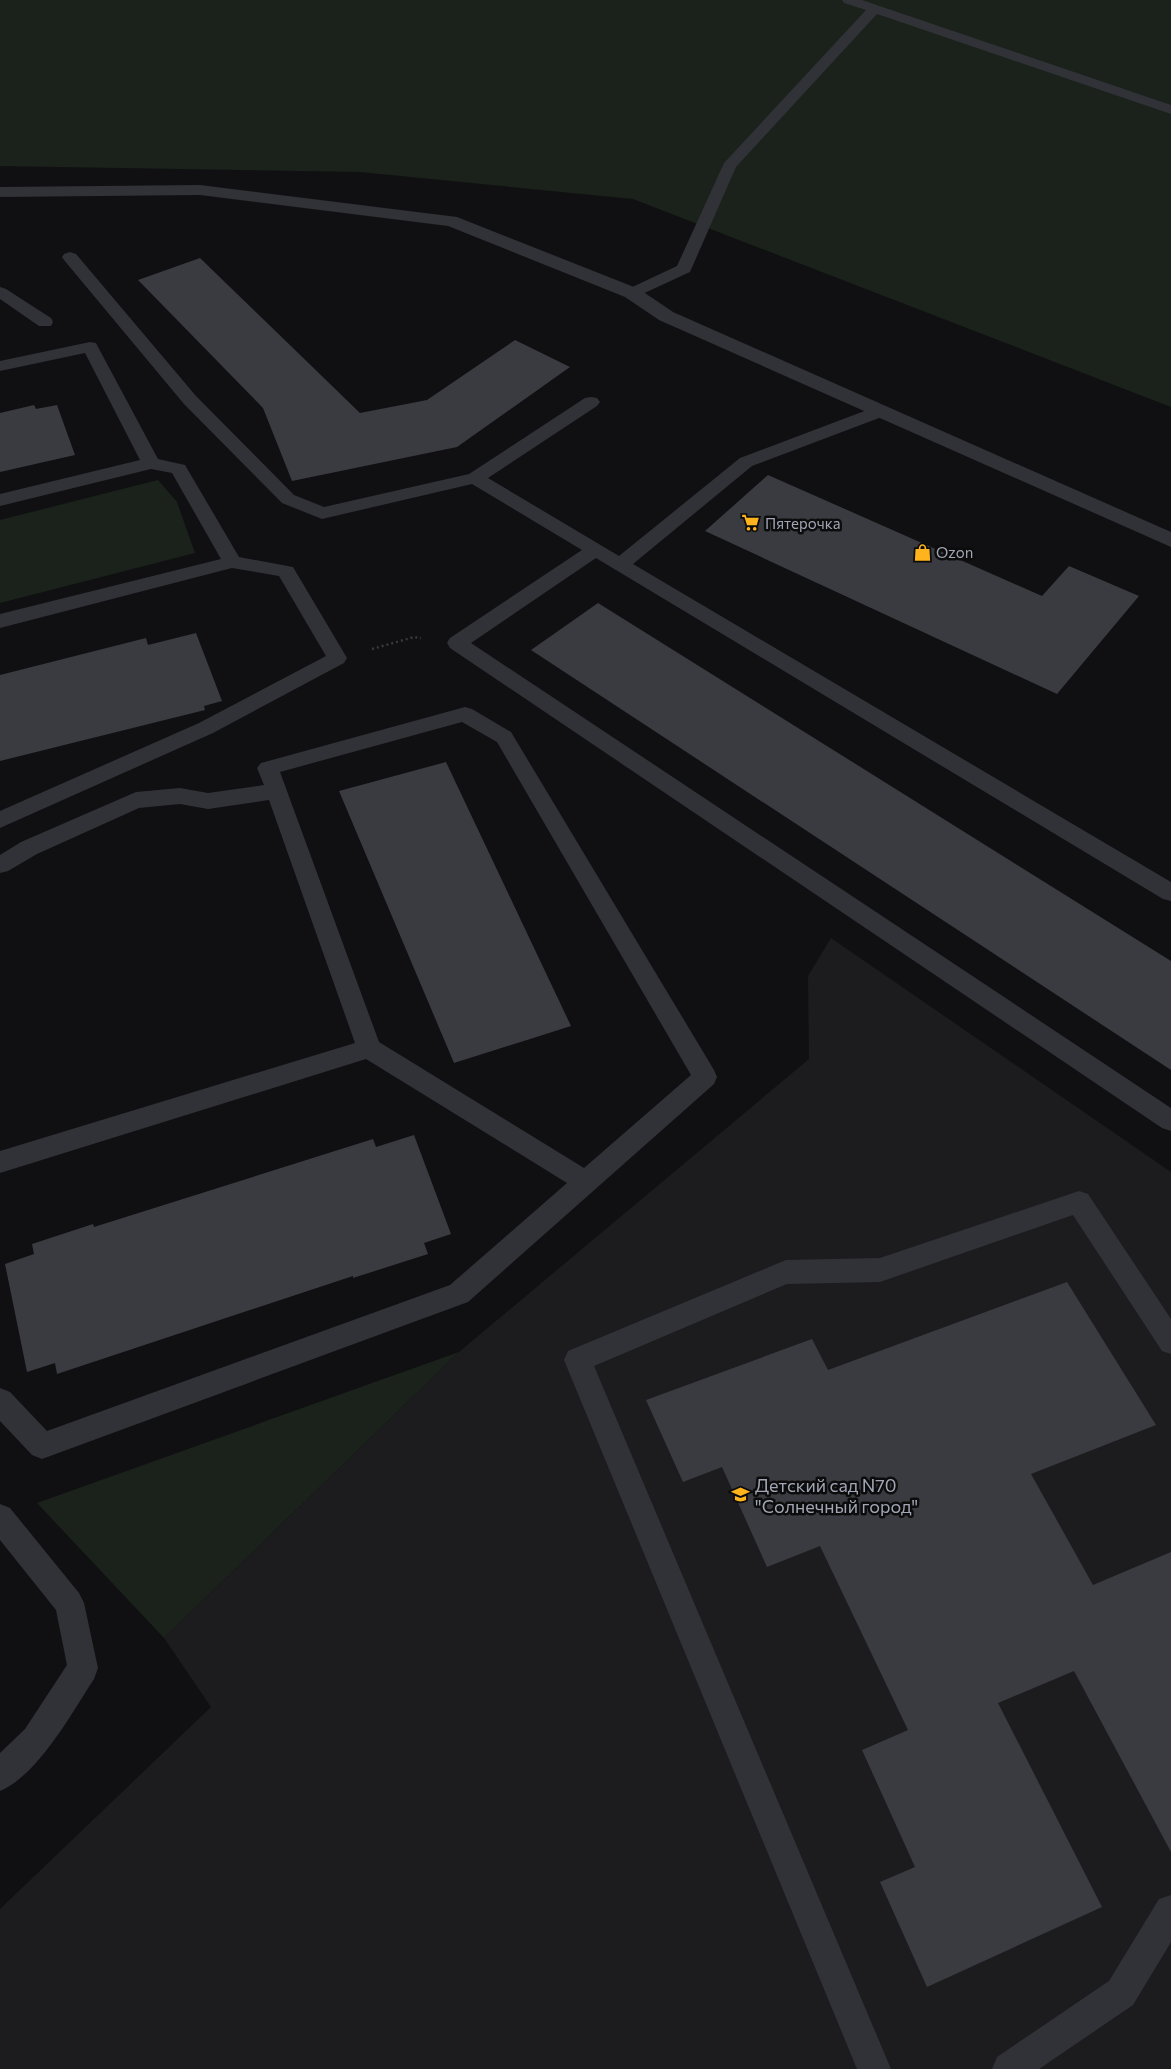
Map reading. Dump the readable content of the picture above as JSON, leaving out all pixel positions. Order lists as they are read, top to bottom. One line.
{"places":{"supermarket":["Пятерочка"],"shop":["Ozon"],"school or university":["Детский сад N70 \"Солнечный город\""]}}
